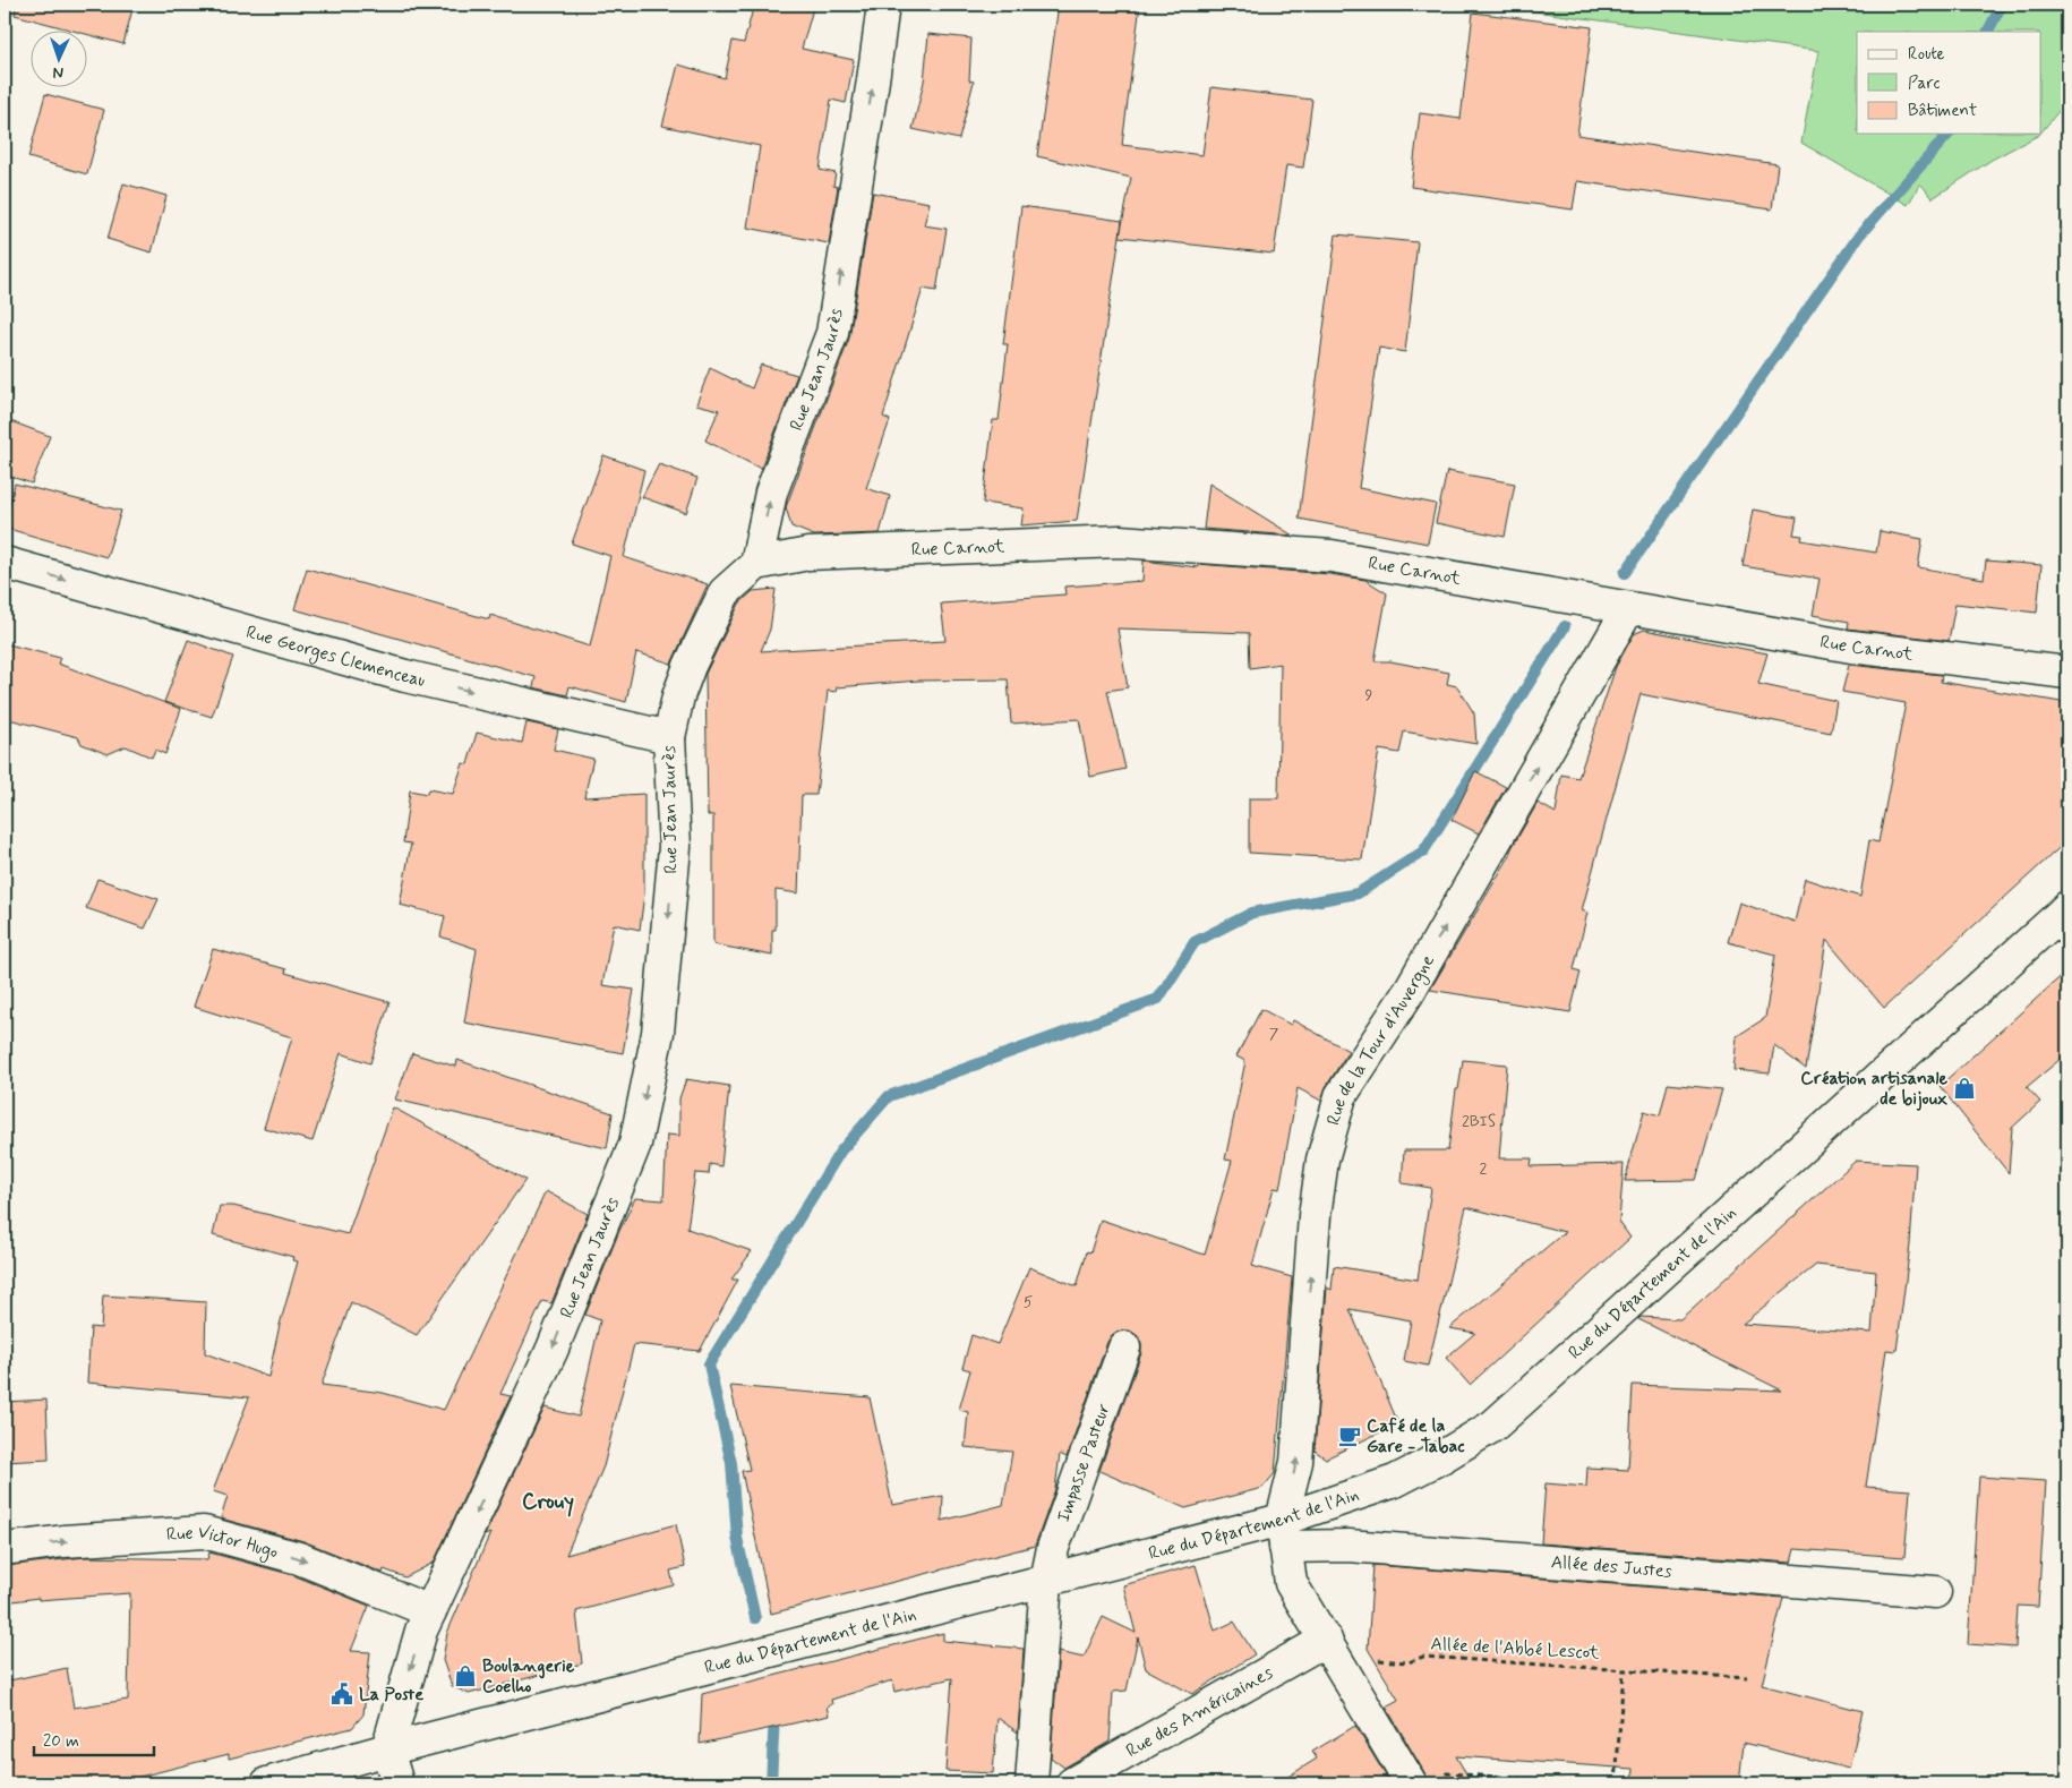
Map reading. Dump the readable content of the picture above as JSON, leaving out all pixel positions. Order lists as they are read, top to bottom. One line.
{"streets":{"street":["Rue Jean Jaurès","Rue Carnot","Rue Georges Clemenceau","Rue de la Tour d'Auvergne","Rue du Département de l'Ain","Impasse Pasteur","Rue Victor Hugo","Allée des Justes","Rue des Américaines"],"path":["Allée de l'Abbé Lescot"]},"crossings":[["Rue Jean Jaurès","Rue Carnot"],["Rue Jean Jaurès","Rue Georges Clemenceau"],["Rue Jean Jaurès","Rue du Département de l'Ain"],["Rue Jean Jaurès","Rue Victor Hugo"],["Rue Carnot","Rue de la Tour d'Auvergne"],["Rue de la Tour d'Auvergne","Rue du Département de l'Ain"],["Rue de la Tour d'Auvergne","Allée des Justes"],["Rue du Département de l'Ain","Impasse Pasteur"],["Rue du Département de l'Ain","Allée des Justes"]],"one_way":["Rue Georges Clemenceau","Rue de la Tour d'Auvergne","Rue Victor Hugo"],"districts":["Crouy"],"places":{"shop":["Création artisanale de bijoux","Boulangerie Coelho"],"cafe":["Café de la Gare - Tabac"],"public building":["La Poste"]},"house_numbers":["9","7","2BIS","2","5"],"legend":["Route","Parc","Bâtiment"],"scale_bar":"20 m","north":"bottom"}
